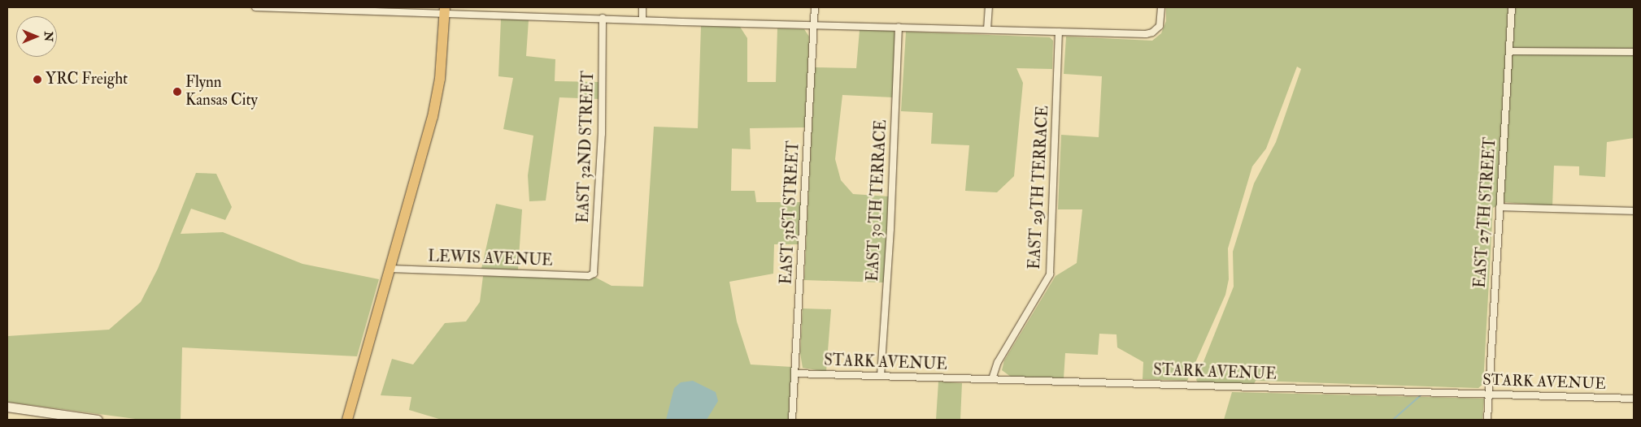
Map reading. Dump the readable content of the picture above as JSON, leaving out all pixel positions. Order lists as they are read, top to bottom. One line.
{"streets":{"street":["EAST 32ND STREET","EAST 29TH TERRACE","EAST 30TH TERRACE","EAST 31ST STREET","EAST 27TH STREET","LEWIS AVENUE","STARK AVENUE"]},"crossings":[["EAST 32ND STREET","LEWIS AVENUE"],["EAST 29TH TERRACE","STARK AVENUE"],["EAST 30TH TERRACE","STARK AVENUE"],["EAST 31ST STREET","STARK AVENUE"],["EAST 27TH STREET","STARK AVENUE"]],"places":["YRC Freight","Flynn Kansas City"],"north":"right"}
